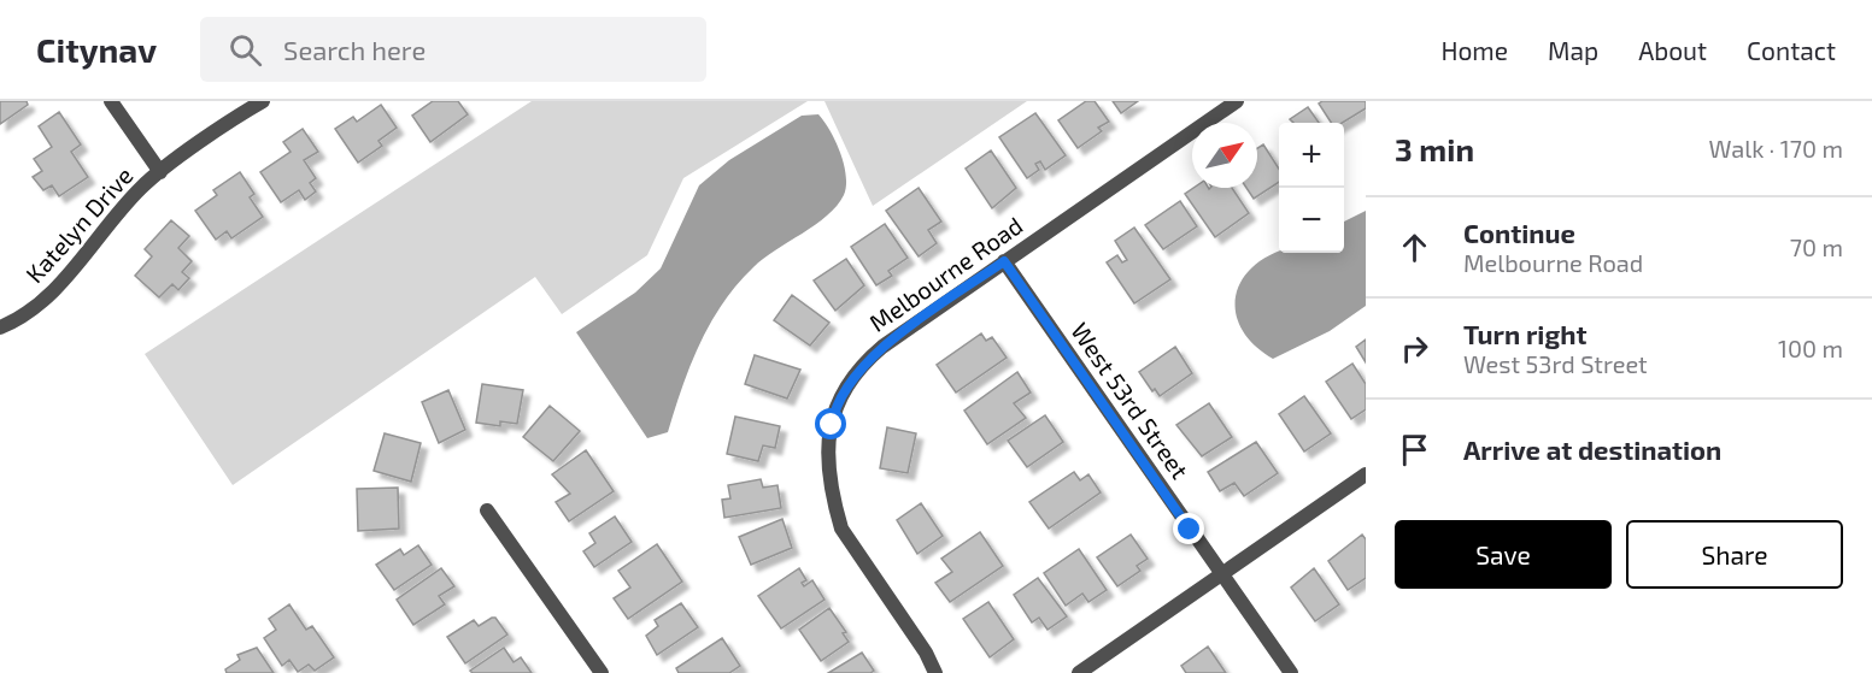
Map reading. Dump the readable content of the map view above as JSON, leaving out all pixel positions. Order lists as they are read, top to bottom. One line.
{"streets":{"street":["Katelyn Drive","Melbourne Road","West 53rd Street"]},"crossings":[["Melbourne Road","West 53rd Street"]],"north":"top right","page":{"header":"Citynav","search":"Search here","nav":["Home","Map","About","Contact"],"heading":["3 min","Walk · 170 m"],"map_buttons":["+","−"],"list":[["Continue","Melbourne Road","70 m"],["Turn right","West 53rd Street","100 m"],"Arrive at destination"],"buttons":["Save","Share"]}}
